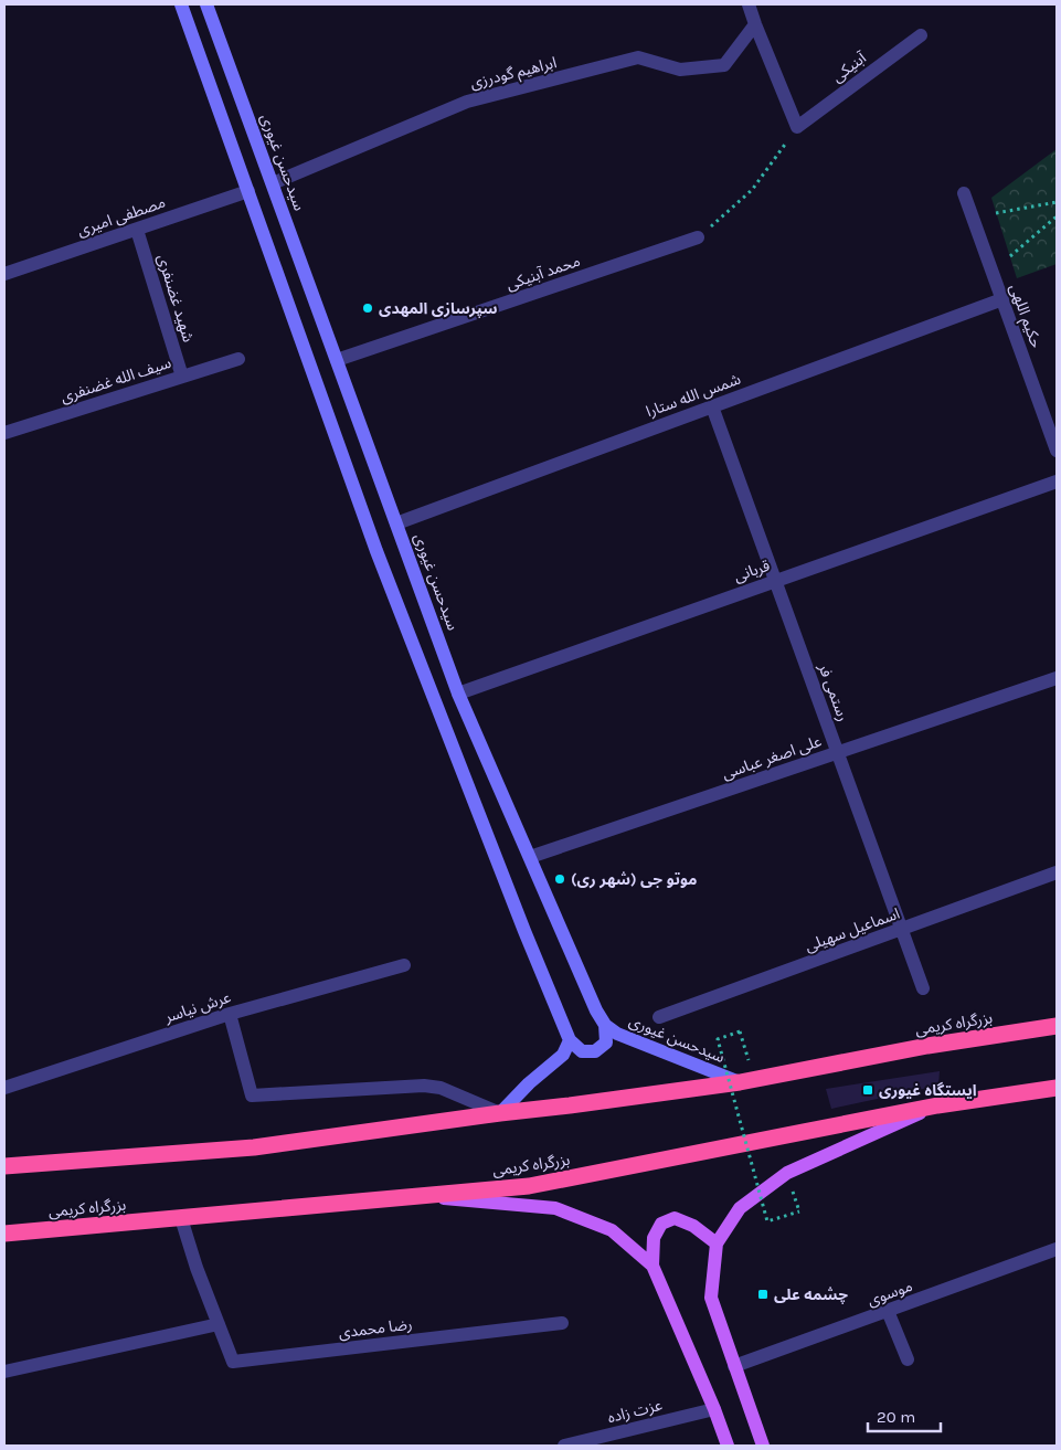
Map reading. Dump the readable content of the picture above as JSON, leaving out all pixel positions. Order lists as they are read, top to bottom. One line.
{"streets":{"highway":["بزرگراه کریمی"],"main road":["سیدحسن غیوری"],"street":["آبنیکی","ابراهیم گودرزی","مصطفی امیری","محمد آبنیکی","شهید غضنفری","حکیم اللهی","سیف الله غضنفری","شمس الله ستارا","قربانی","رستمی فر","علی اصغر عباسی","اسماعیل سهیلی","عرش نیاسر","موسوی","رضا محمدی","عزت زاده"]},"crossings":[["ابراهیم گودرزی","سیدحسن غیوری"],["سیدحسن غیوری","محمد آبنیکی"],["سیدحسن غیوری","شمس الله ستارا"],["سیدحسن غیوری","قربانی"],["سیدحسن غیوری","علی اصغر عباسی"],["سیدحسن غیوری","بزرگراه کریمی"],["مصطفی امیری","شهید غضنفری"],["شهید غضنفری","سیف الله غضنفری"],["حکیم اللهی","شمس الله ستارا"],["شمس الله ستارا","رستمی فر"],["قربانی","رستمی فر"],["رستمی فر","علی اصغر عباسی"],["رستمی فر","اسماعیل سهیلی"],["بزرگراه کریمی","رضا محمدی"]],"places":{"other":["سپرسازی المهدی","موتو جی (شهر ری)"],"transit":["ایستگاه غیوری","چشمه علی"]},"scale_bar":"20 m"}
